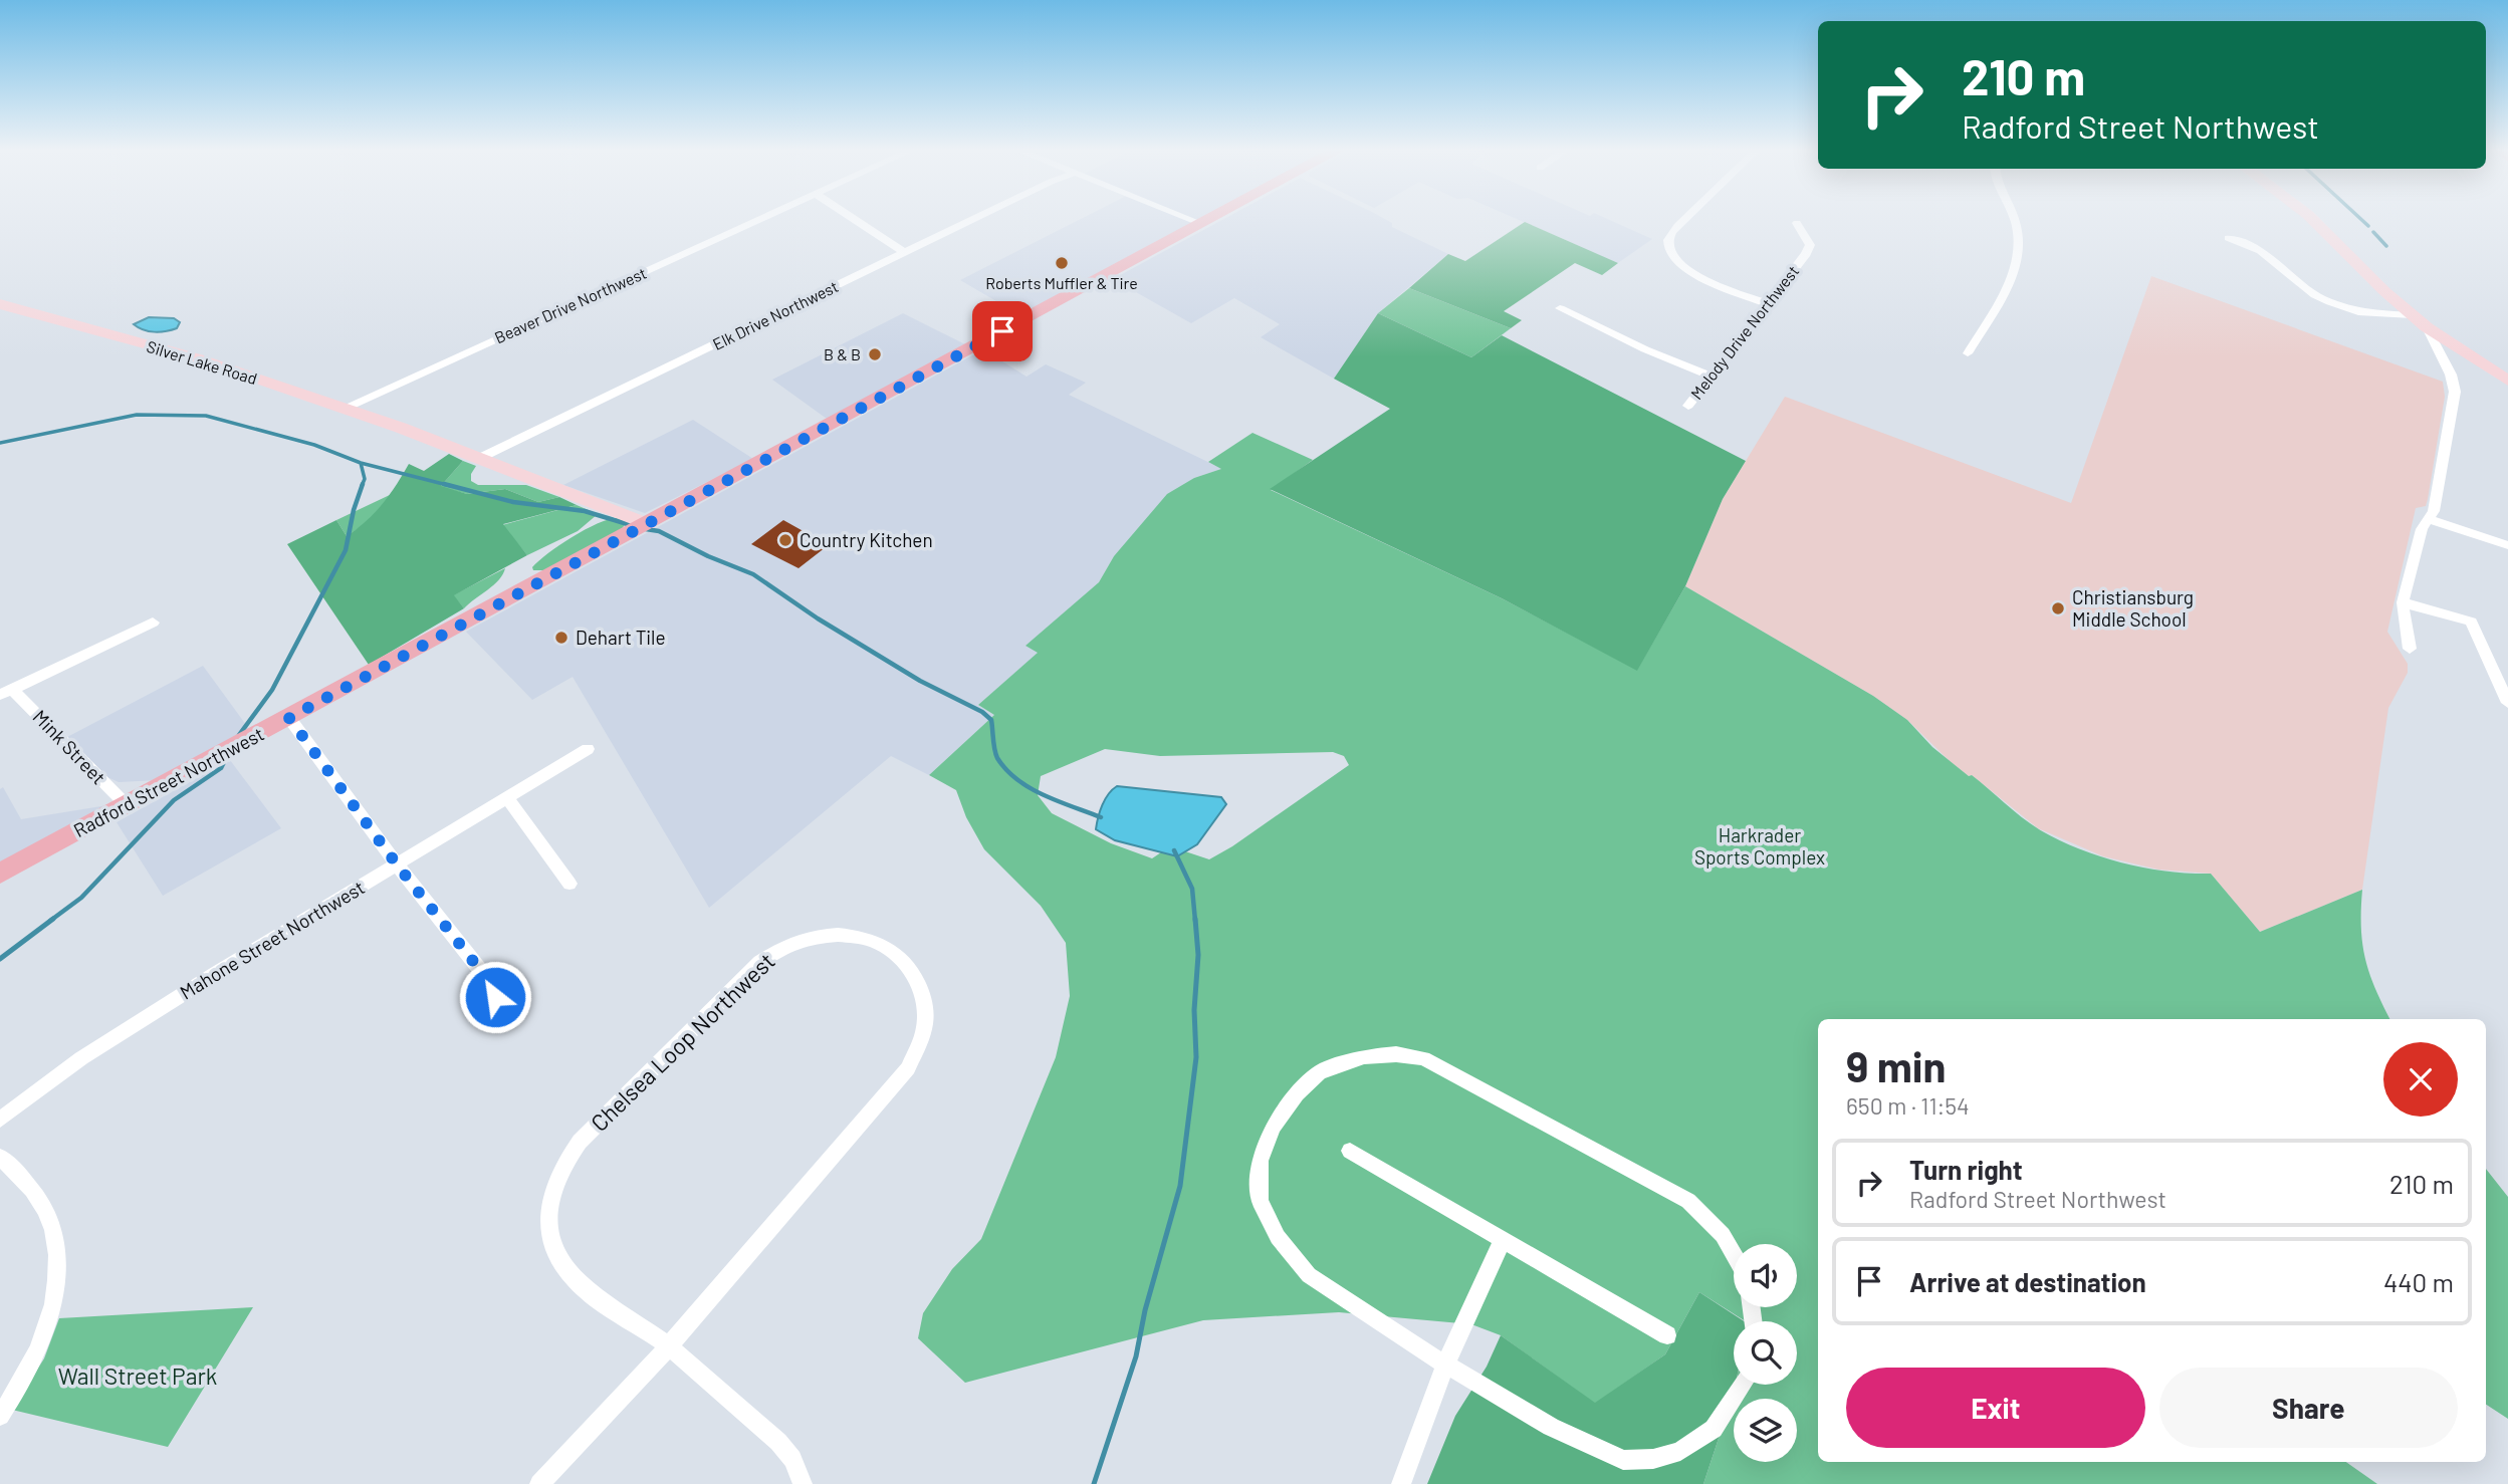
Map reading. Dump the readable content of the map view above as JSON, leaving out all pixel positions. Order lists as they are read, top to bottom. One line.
{"streets":{"main road":["Radford Street Northwest"],"street":["Beaver Drive Northwest","Elk Drive Northwest","Melody Drive Northwest","Silver Lake Road","Mink Street","Mahone Street Northwest","Chelsea Loop Northwest"]},"crossings":[["Beaver Drive Northwest","Silver Lake Road"],["Elk Drive Northwest","Silver Lake Road"],["Silver Lake Road","Radford Street Northwest"],["Mink Street","Radford Street Northwest"]],"parks":["Harkrader Sports Complex","Wall Street Park"],"places":["Roberts Muffler & Tire","B & B","Country Kitchen","Christiansburg Middle School","Dehart Tile"],"page":{"turn":["210 m","Radford Street Northwest"],"heading":["9 min","650 m · 11:54"],"list":[{"name":"Turn right","note":"Radford Street Northwest","value":"210 m"},{"name":"Arrive at destination","value":"440 m"}],"buttons":["Exit","Share"]}}
